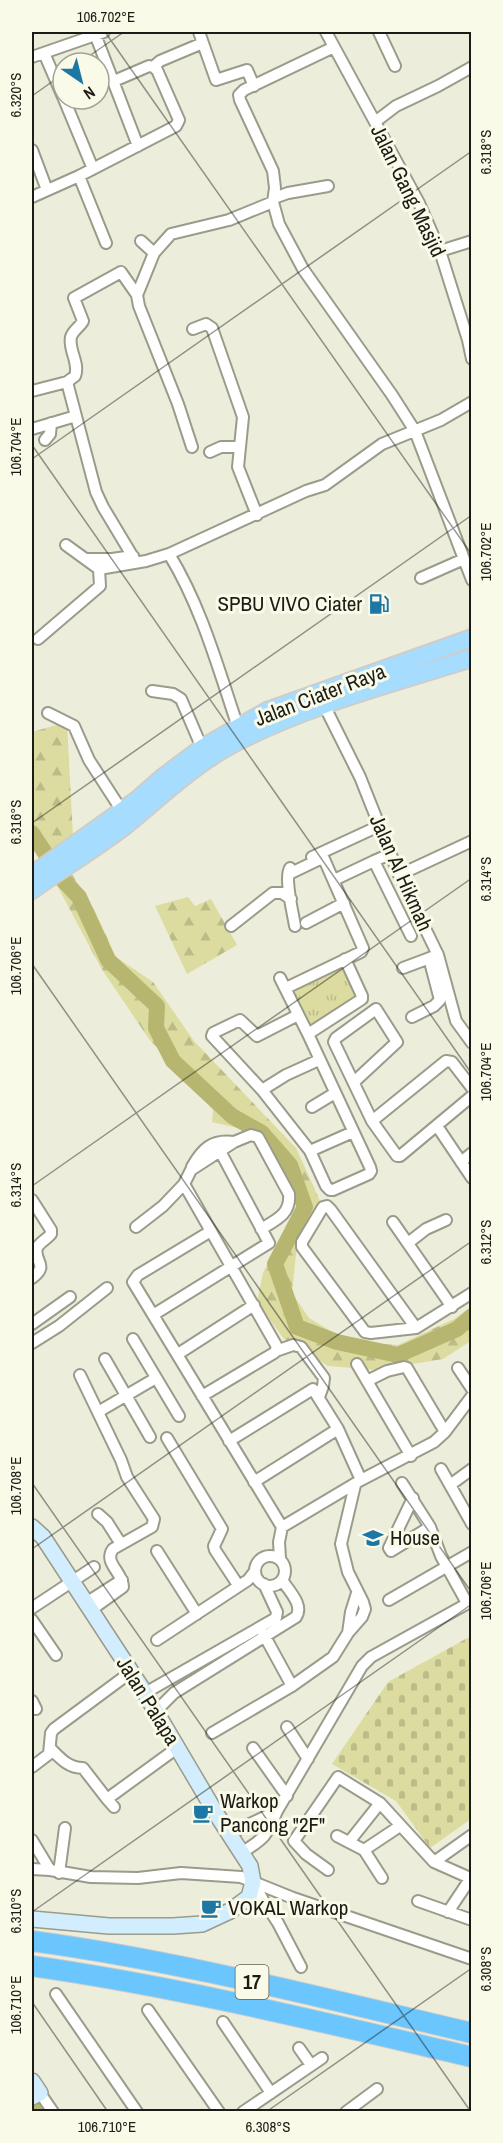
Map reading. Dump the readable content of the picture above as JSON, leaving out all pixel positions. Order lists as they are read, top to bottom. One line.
{"streets":{"highway":["17"],"main road":["Jalan Ciater Raya"],"street":["Jalan Gang Masjid","Jalan Al Hikmah","Jalan Palapa"]},"crossings":[["Jalan Ciater Raya","Jalan Al Hikmah"]],"places":{"fuel station":["SPBU VIVO Ciater"],"school or university":["House"],"cafe":["Warkop Pancong \"2F\"","VOKAL Warkop"]},"north":"bottom right","coordinates":["106.702°E","6.320°S","6.318°S","106.704°E","6.316°S","6.314°S","106.706°E","6.312°S","106.708°E","6.310°S","6.308°S","106.710°E"]}
